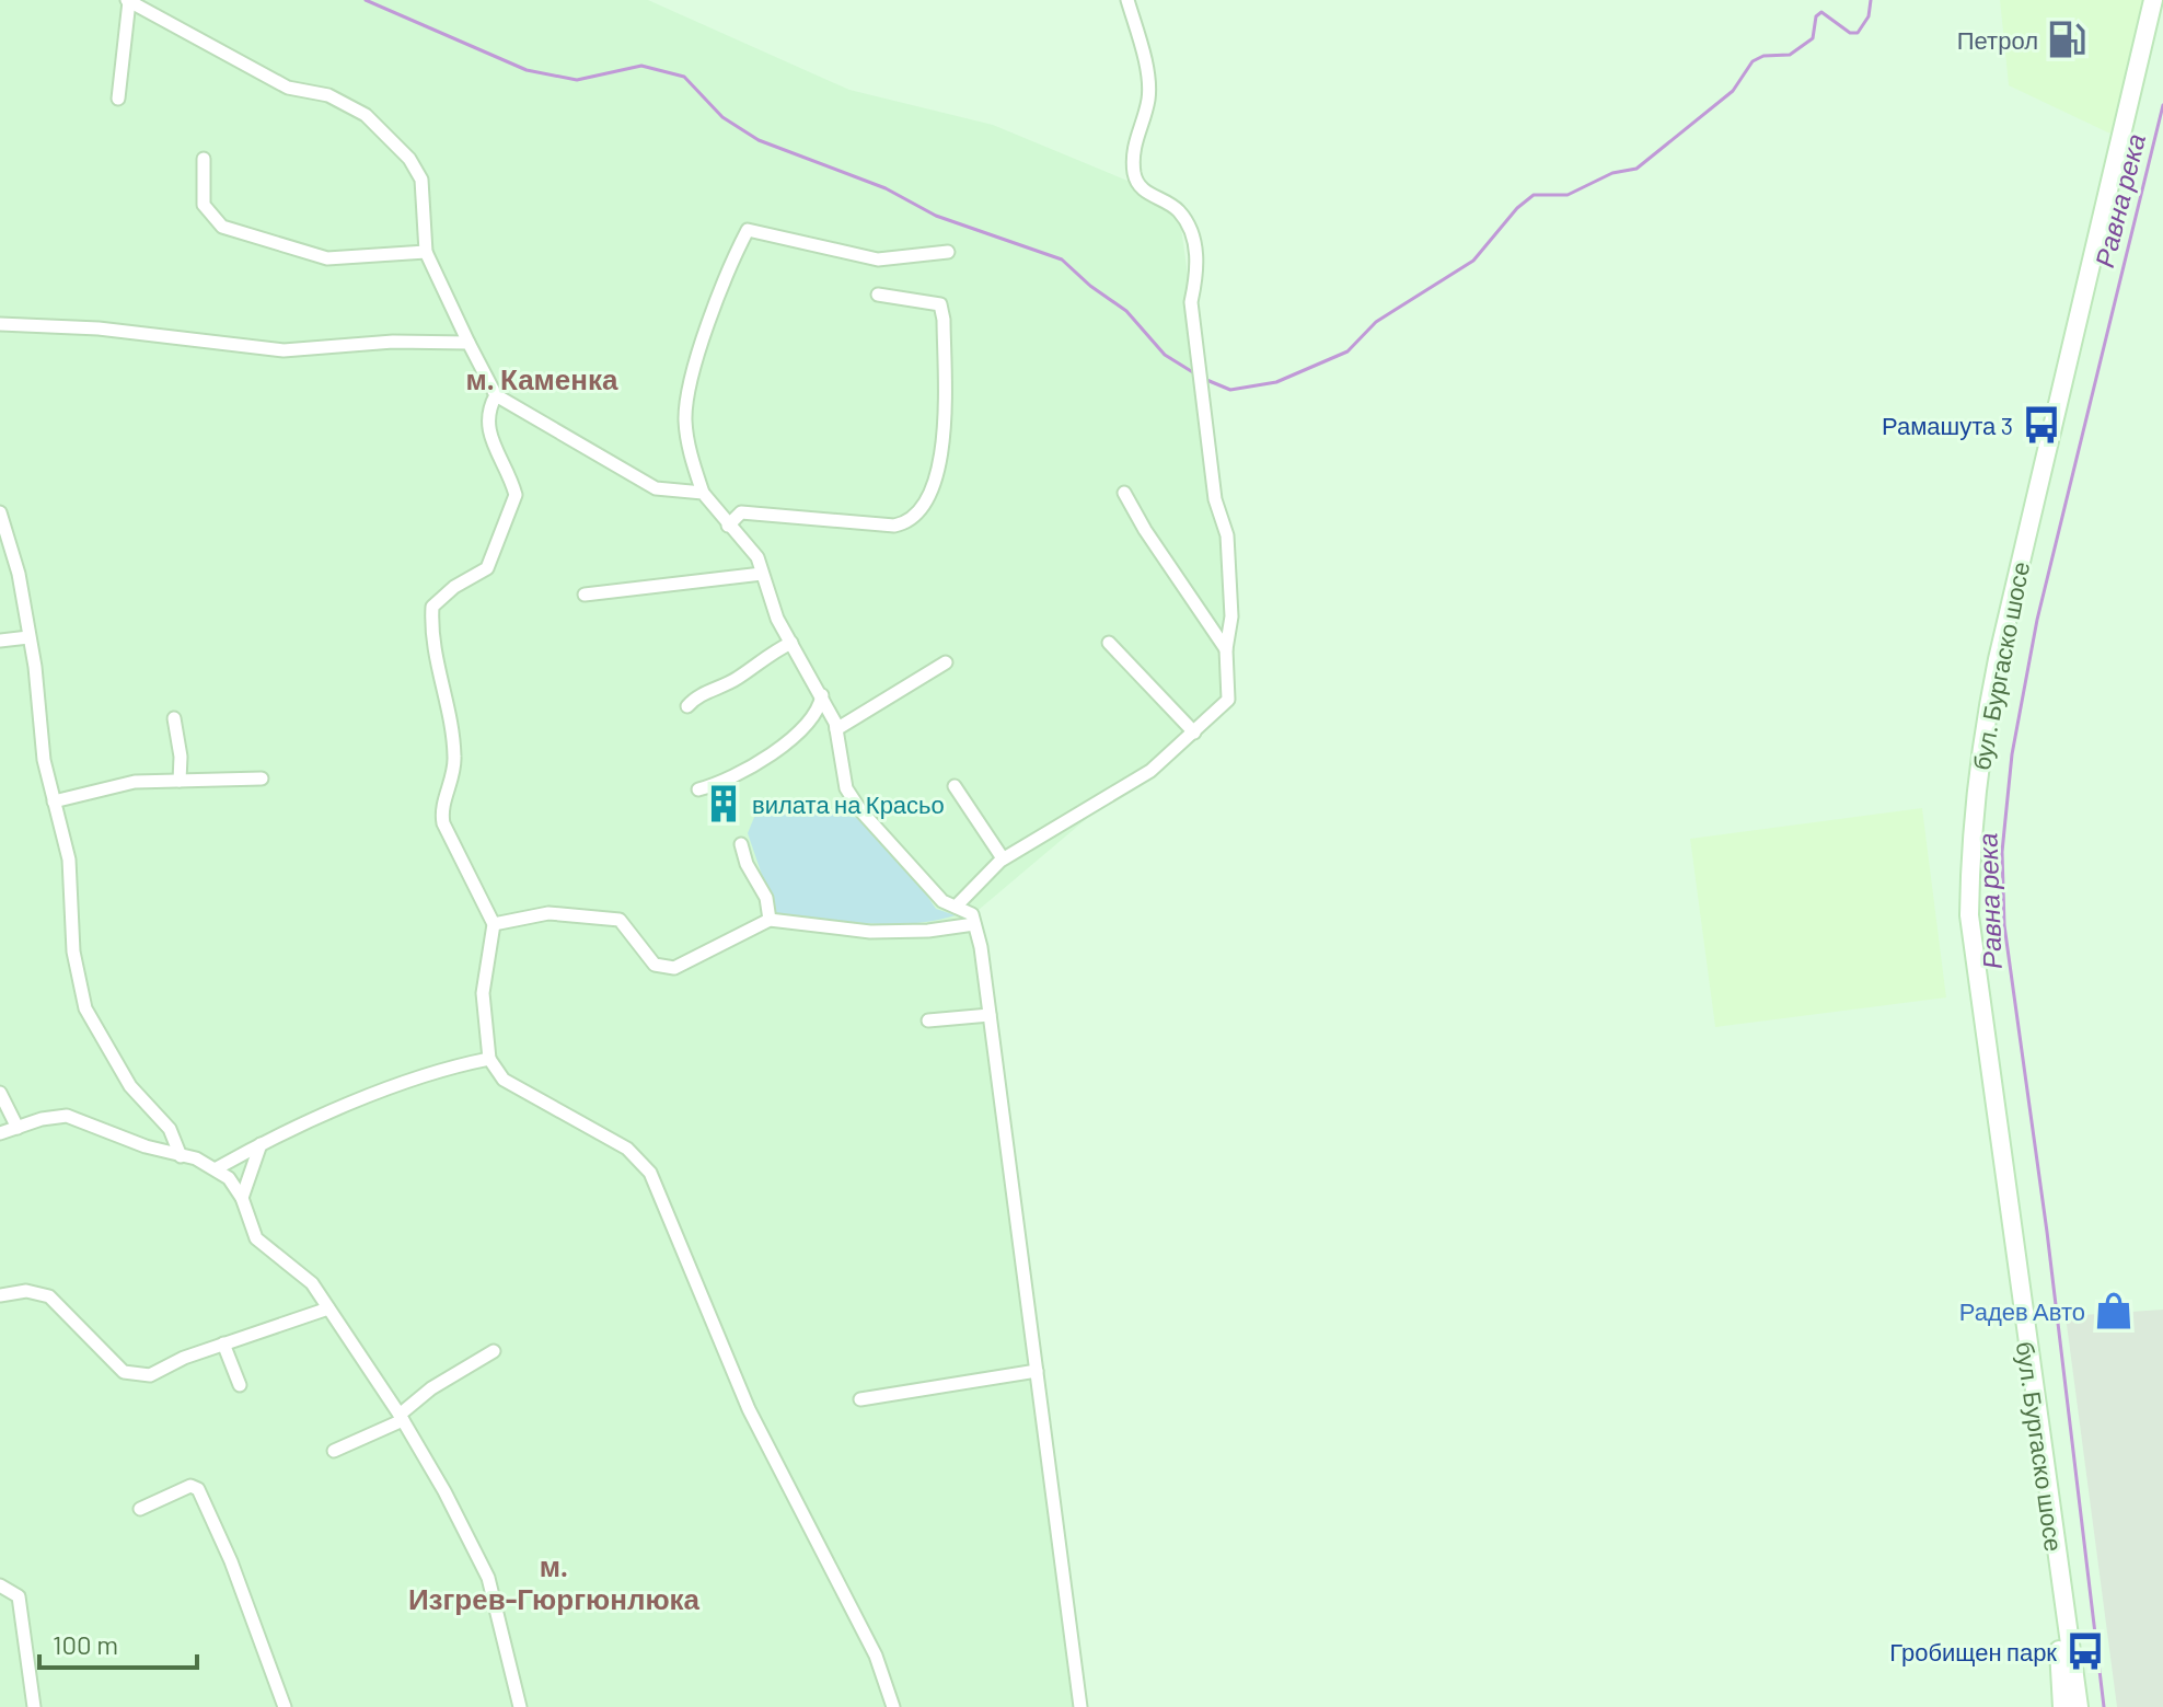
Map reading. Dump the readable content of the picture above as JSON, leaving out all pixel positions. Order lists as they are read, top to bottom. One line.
{"streets":{"main road":["бул. Бургаско шосе"]},"districts":["м. Каменка","м. Изгрев-Гюргюнлюка"],"water":["Равна река"],"places":{"fuel station":["Петрол"],"bus stop":["Рамашута 3","Гробищен парк"],"building":["вилата на Красьо"],"shop":["Радев Авто"]},"scale_bar":"100 m"}
